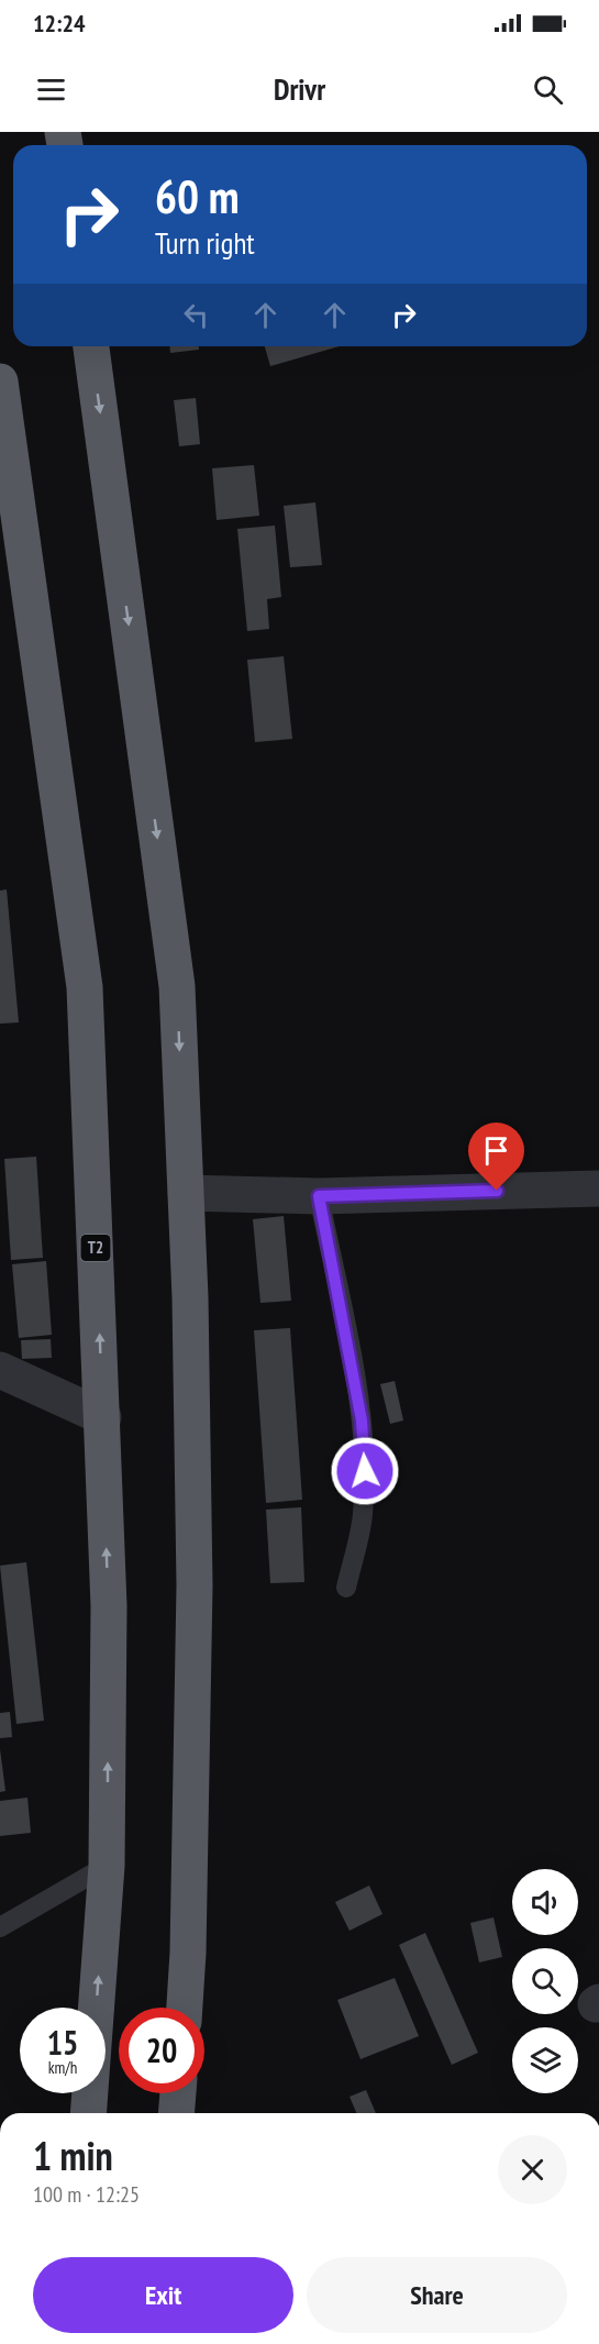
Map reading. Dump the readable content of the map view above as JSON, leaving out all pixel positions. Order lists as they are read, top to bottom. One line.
{"streets":{"highway":["T2"]},"page":{"status":"12:24","header":"Drivr","turn":["60 m","Turn right"],"speed":"15 km/h","limit":"20","heading":["1 min","100 m · 12:25"],"buttons":["Exit","Share"]}}
